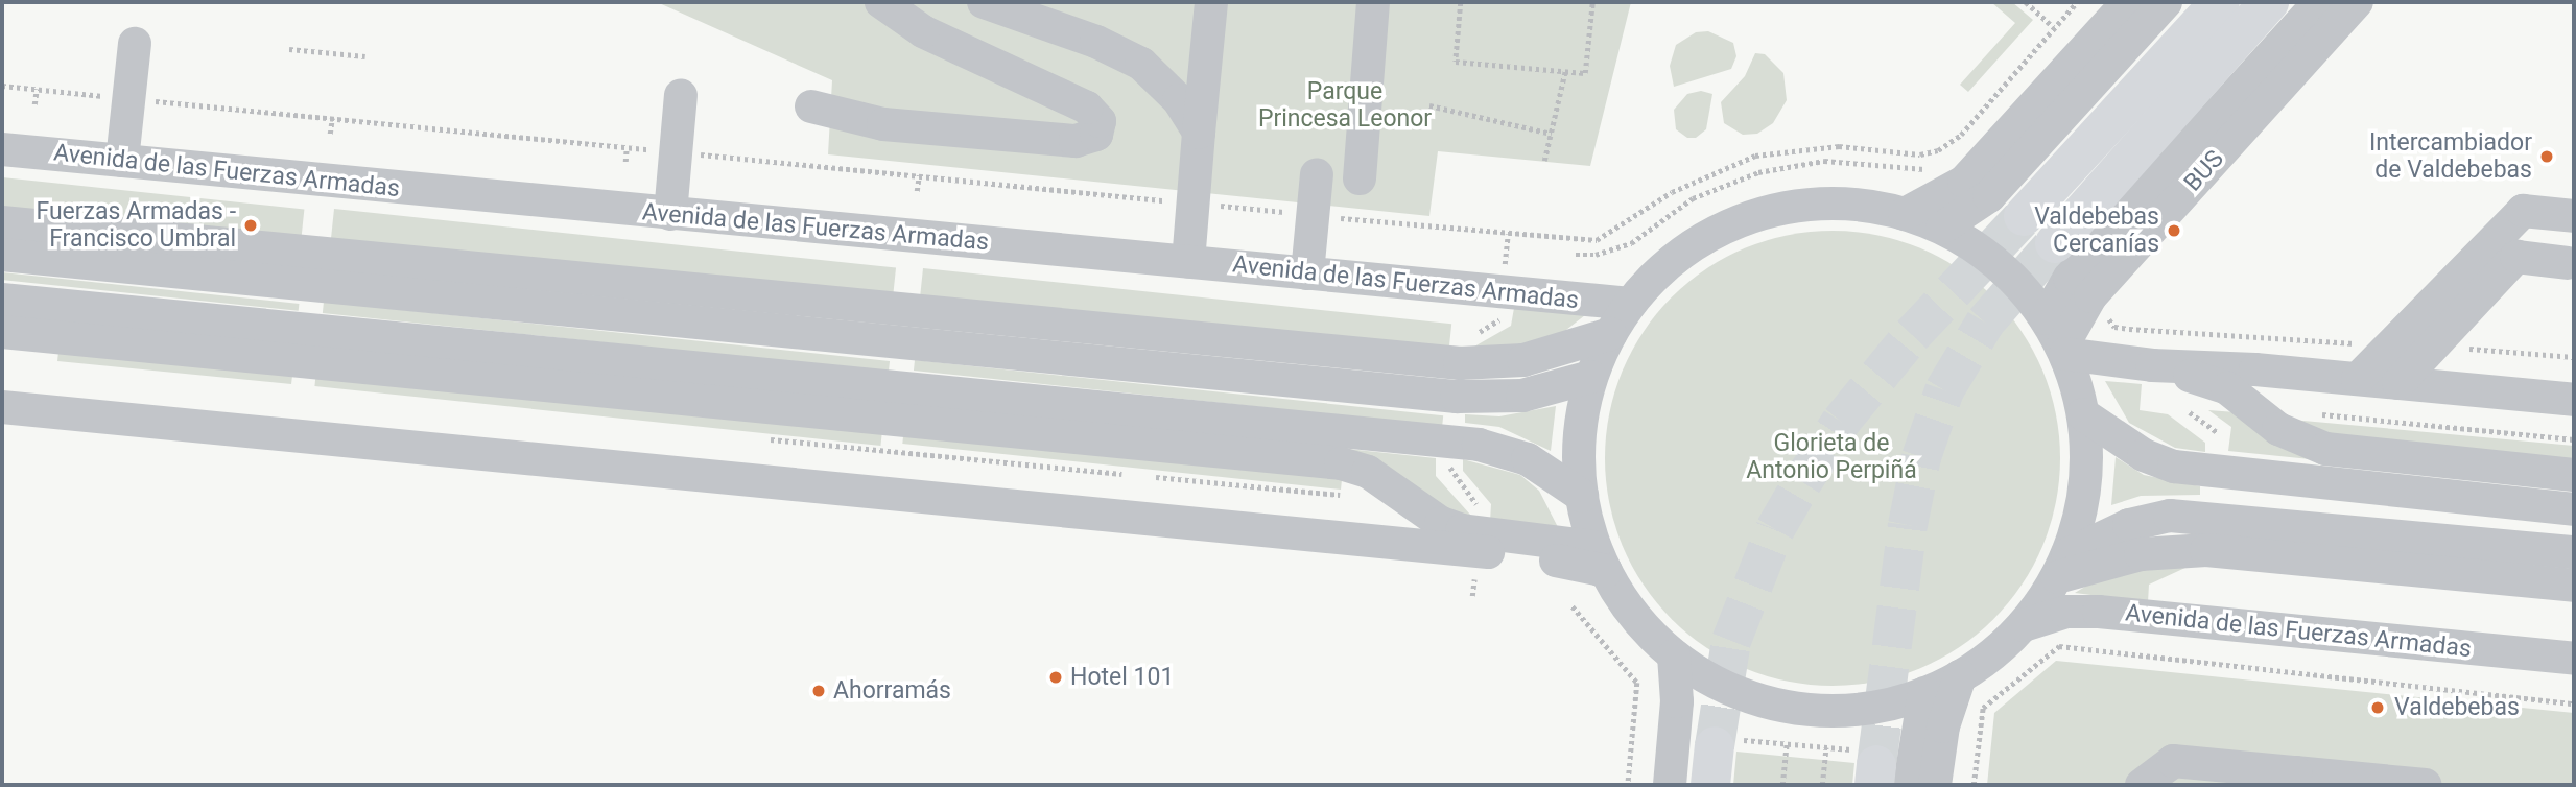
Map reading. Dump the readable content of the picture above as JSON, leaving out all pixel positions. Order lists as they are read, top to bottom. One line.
{"streets":{"street":["Avenida de las Fuerzas Armadas","BUS"]},"parks":["Parque Princesa Leonor","Glorieta de Antonio Perpiñá"],"places":["Intercambiador de Valdebebas","Fuerzas Armadas - Francisco Umbral","Valdebebas Cercanías","Hotel 101","Ahorramás","Valdebebas"]}
